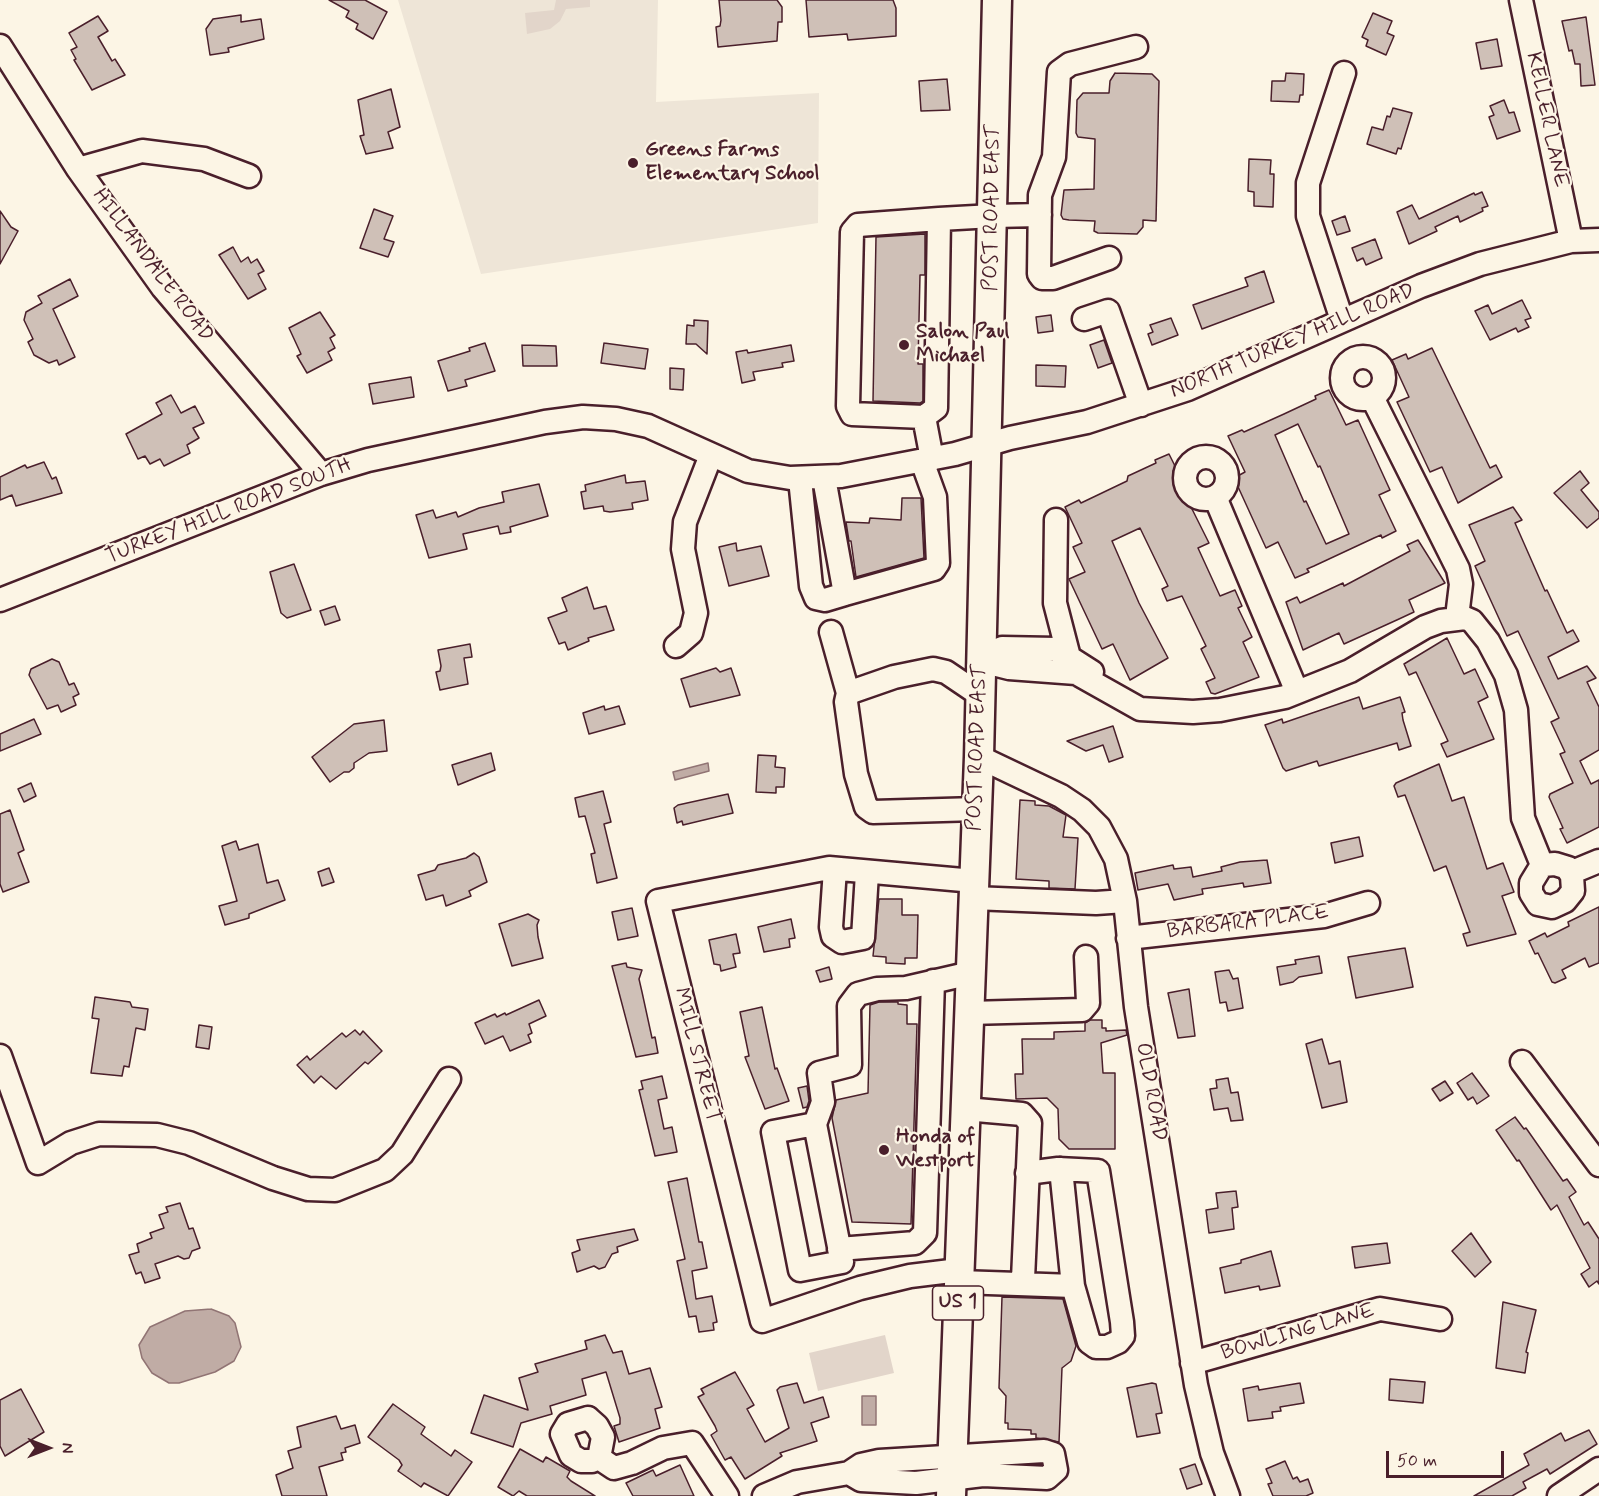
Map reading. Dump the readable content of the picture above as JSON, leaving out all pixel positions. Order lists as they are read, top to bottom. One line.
{"streets":{"main road":["POST ROAD EAST","US 1"],"street":["KELLER LANE","HILLANDALE ROAD","NORTH TURKEY HILL ROAD","TURKEY HILL ROAD SOUTH","BARBARA PLACE","MILL STREET","OLD ROAD","BOWLING LANE"]},"crossings":[["KELLER LANE","NORTH TURKEY HILL ROAD"],["POST ROAD EAST","NORTH TURKEY HILL ROAD"],["POST ROAD EAST","TURKEY HILL ROAD SOUTH"],["POST ROAD EAST","MILL STREET"],["POST ROAD EAST","OLD ROAD"],["HILLANDALE ROAD","TURKEY HILL ROAD SOUTH"],["NORTH TURKEY HILL ROAD","TURKEY HILL ROAD SOUTH"],["BARBARA PLACE","OLD ROAD"],["MILL STREET","OLD ROAD"],["OLD ROAD","BOWLING LANE"]],"places":["Greens Farms Elementary School","Salon Paul Michael","Honda of Westport"],"scale_bar":"50 m","north":"right"}
